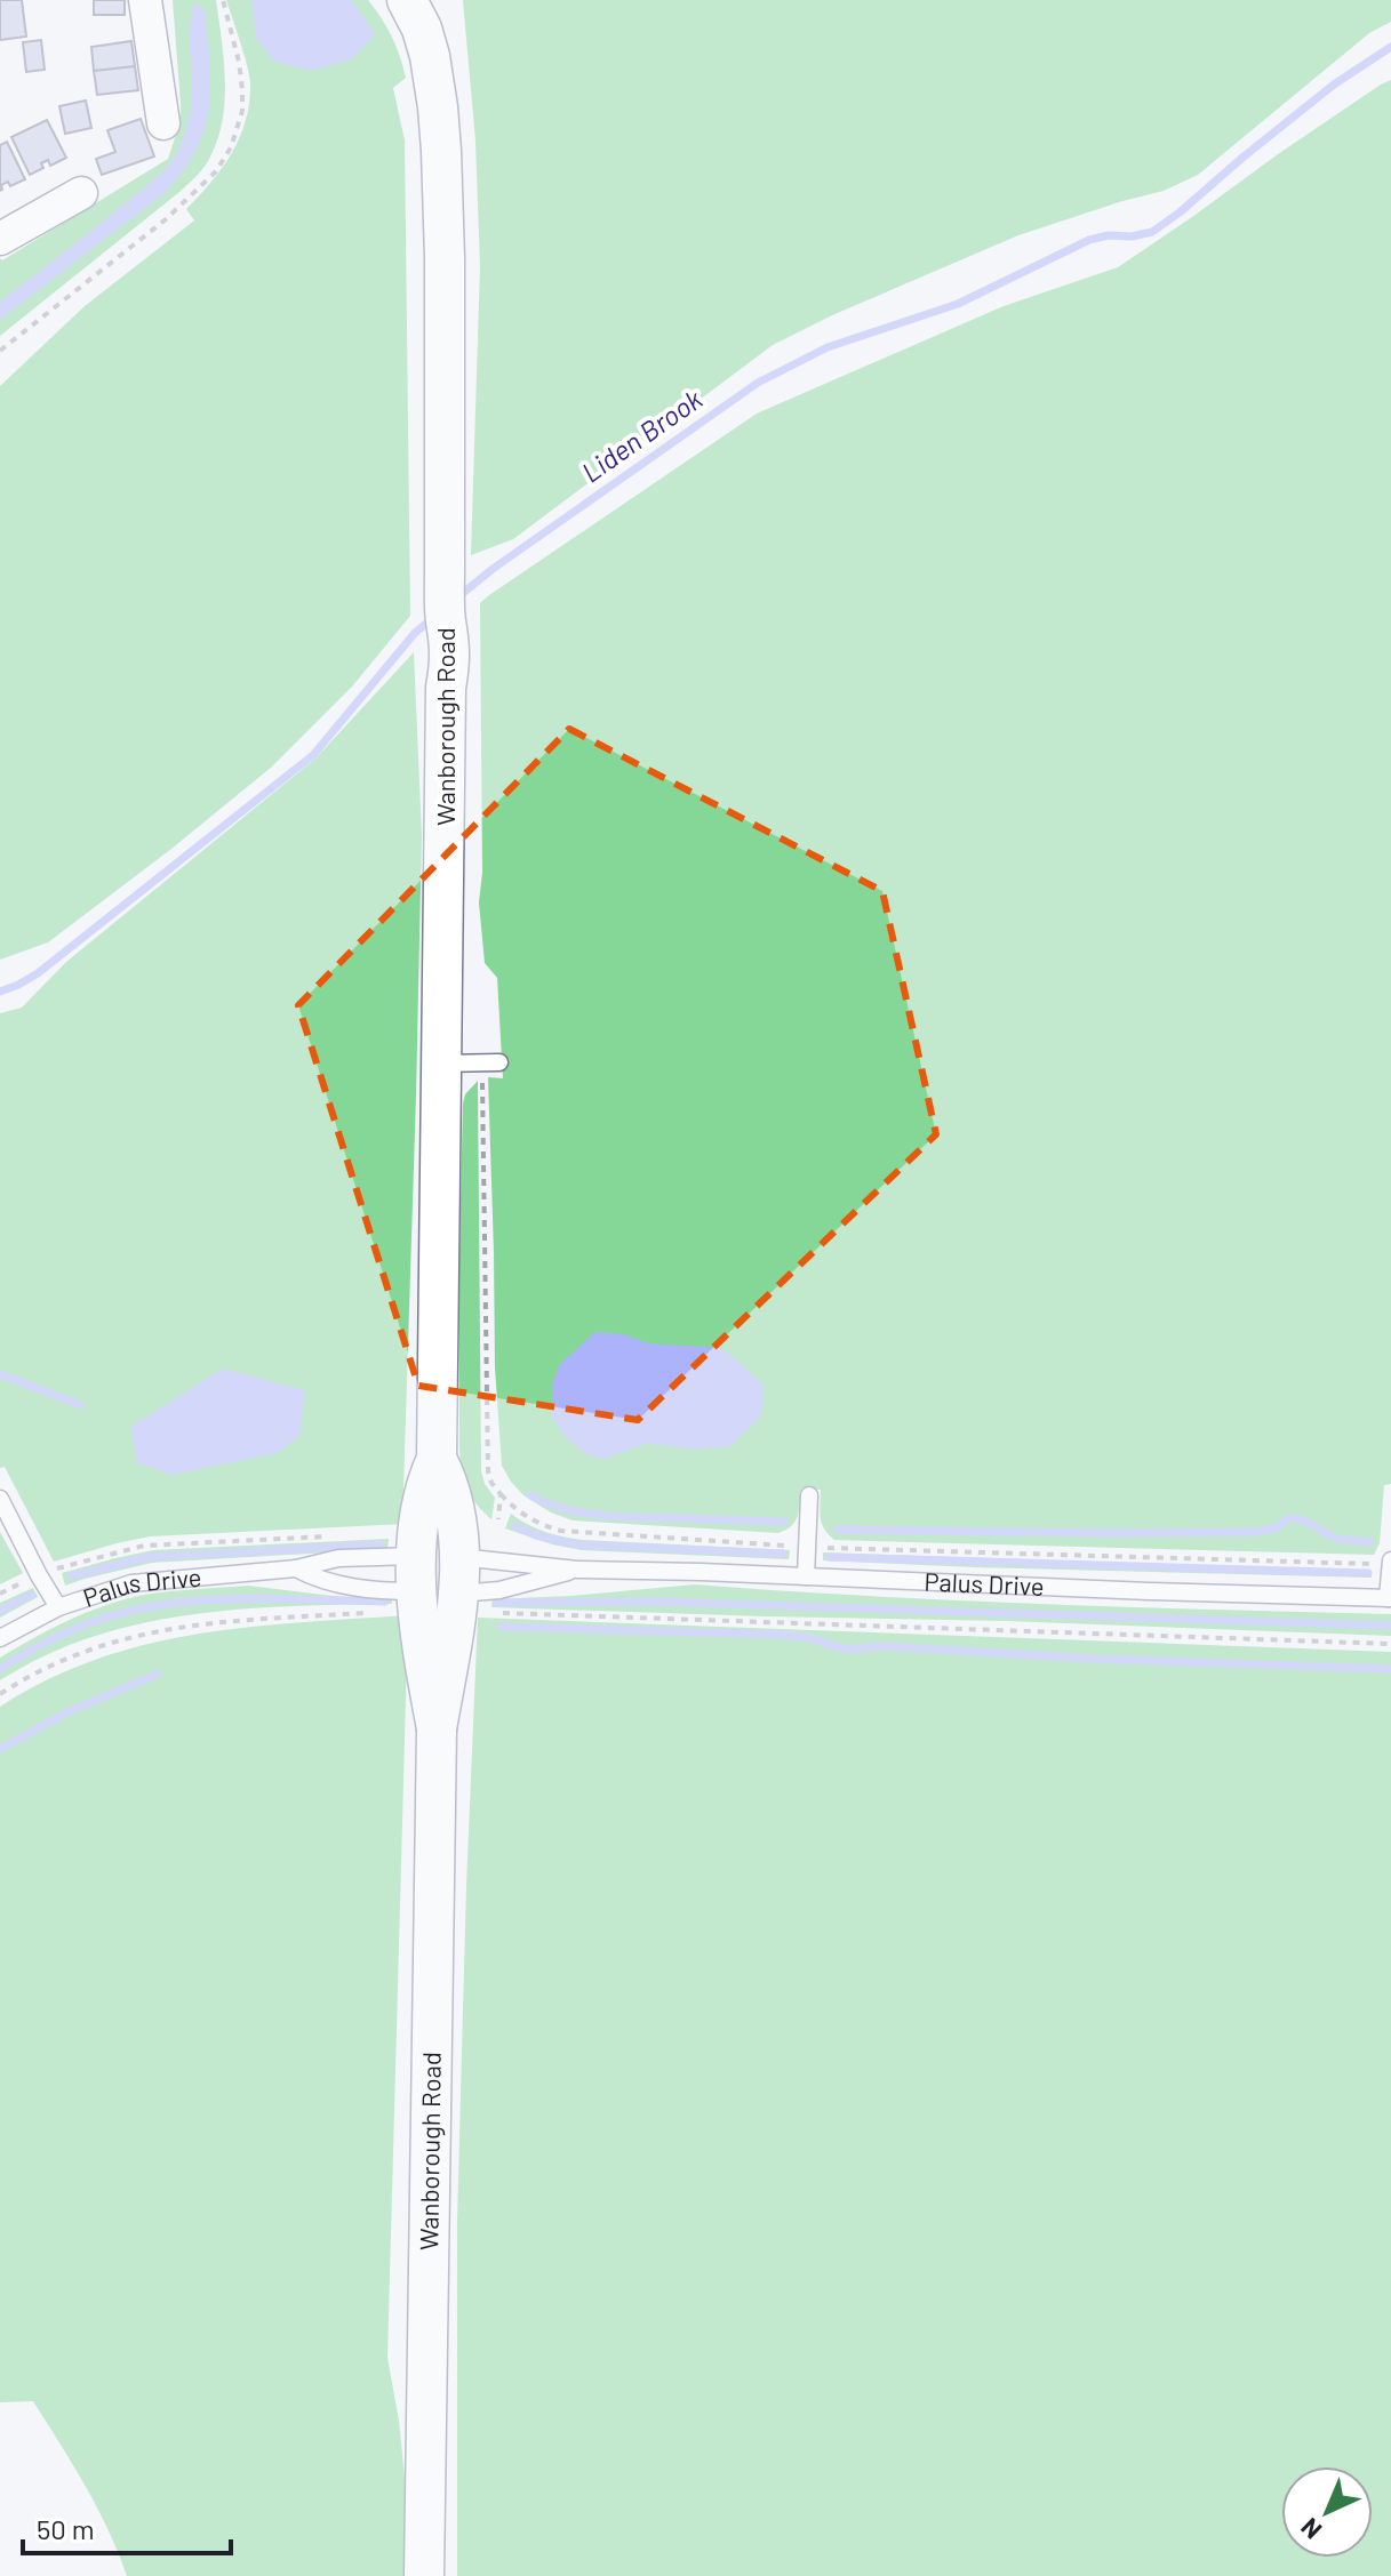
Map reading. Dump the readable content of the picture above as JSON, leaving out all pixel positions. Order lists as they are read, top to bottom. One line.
{"streets":{"street":["Wanborough Road","Palus Drive"]},"crossings":[["Wanborough Road","Palus Drive"]],"water":["Liden Brook"],"scale_bar":"50 m","north":"bottom left"}
